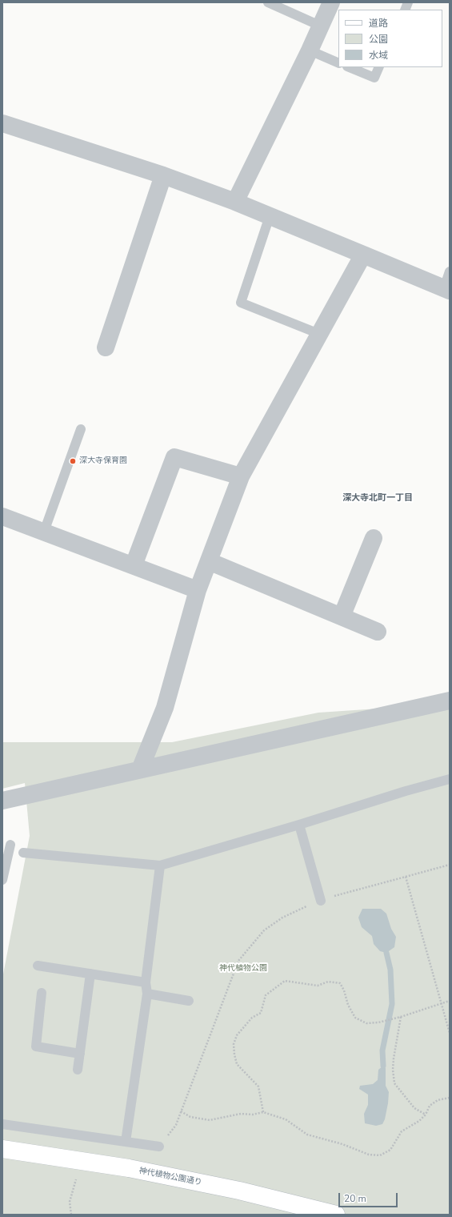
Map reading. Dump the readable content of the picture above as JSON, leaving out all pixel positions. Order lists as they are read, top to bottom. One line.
{"streets":{"street":["神代植物公園通り"]},"districts":["深大寺北町一丁目"],"parks":["神代植物公園"],"places":["深大寺保育園"],"legend":["道路","公園","水域"],"scale_bar":"20 m"}
